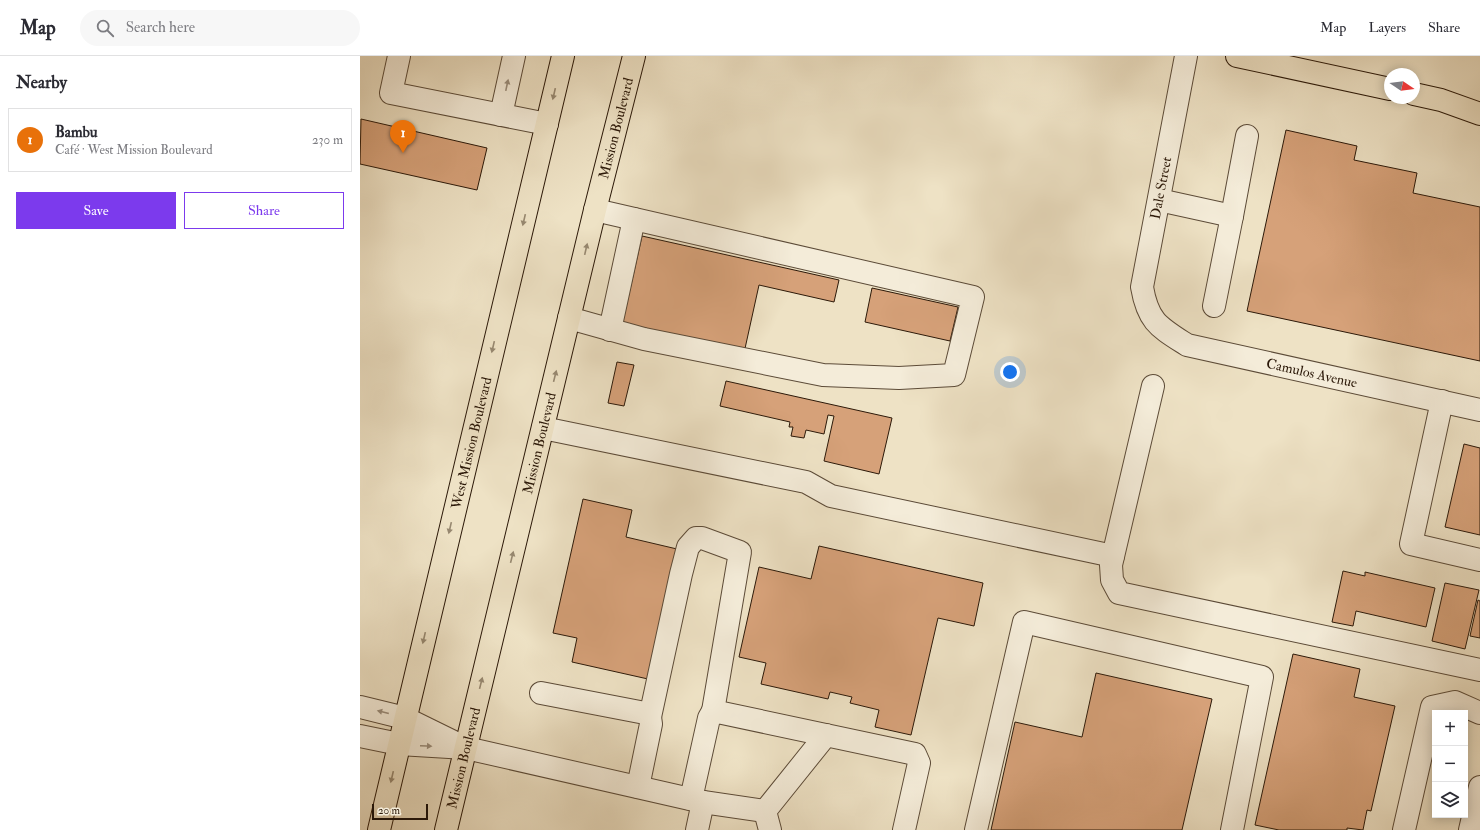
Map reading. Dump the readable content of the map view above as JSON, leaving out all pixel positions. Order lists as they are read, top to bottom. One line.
{"streets":{"main road":["Mission Boulevard","West Mission Boulevard"],"street":["Dale Street","Camulos Avenue"]},"crossings":[["Dale Street","Camulos Avenue"]],"one_way":["Mission Boulevard","West Mission Boulevard"],"scale_bar":"20 m","north":"right","page":{"header":"Map","search":"Search here","nav":["Map","Layers","Share"],"heading":"Nearby","list":[{"mark":"1","name":"Bambu","note":"Café · West Mission Boulevard","value":"230 m"}],"pins":"1","buttons":["Save","Share"],"map_buttons":["+","−"],"scale":"20 m"}}
